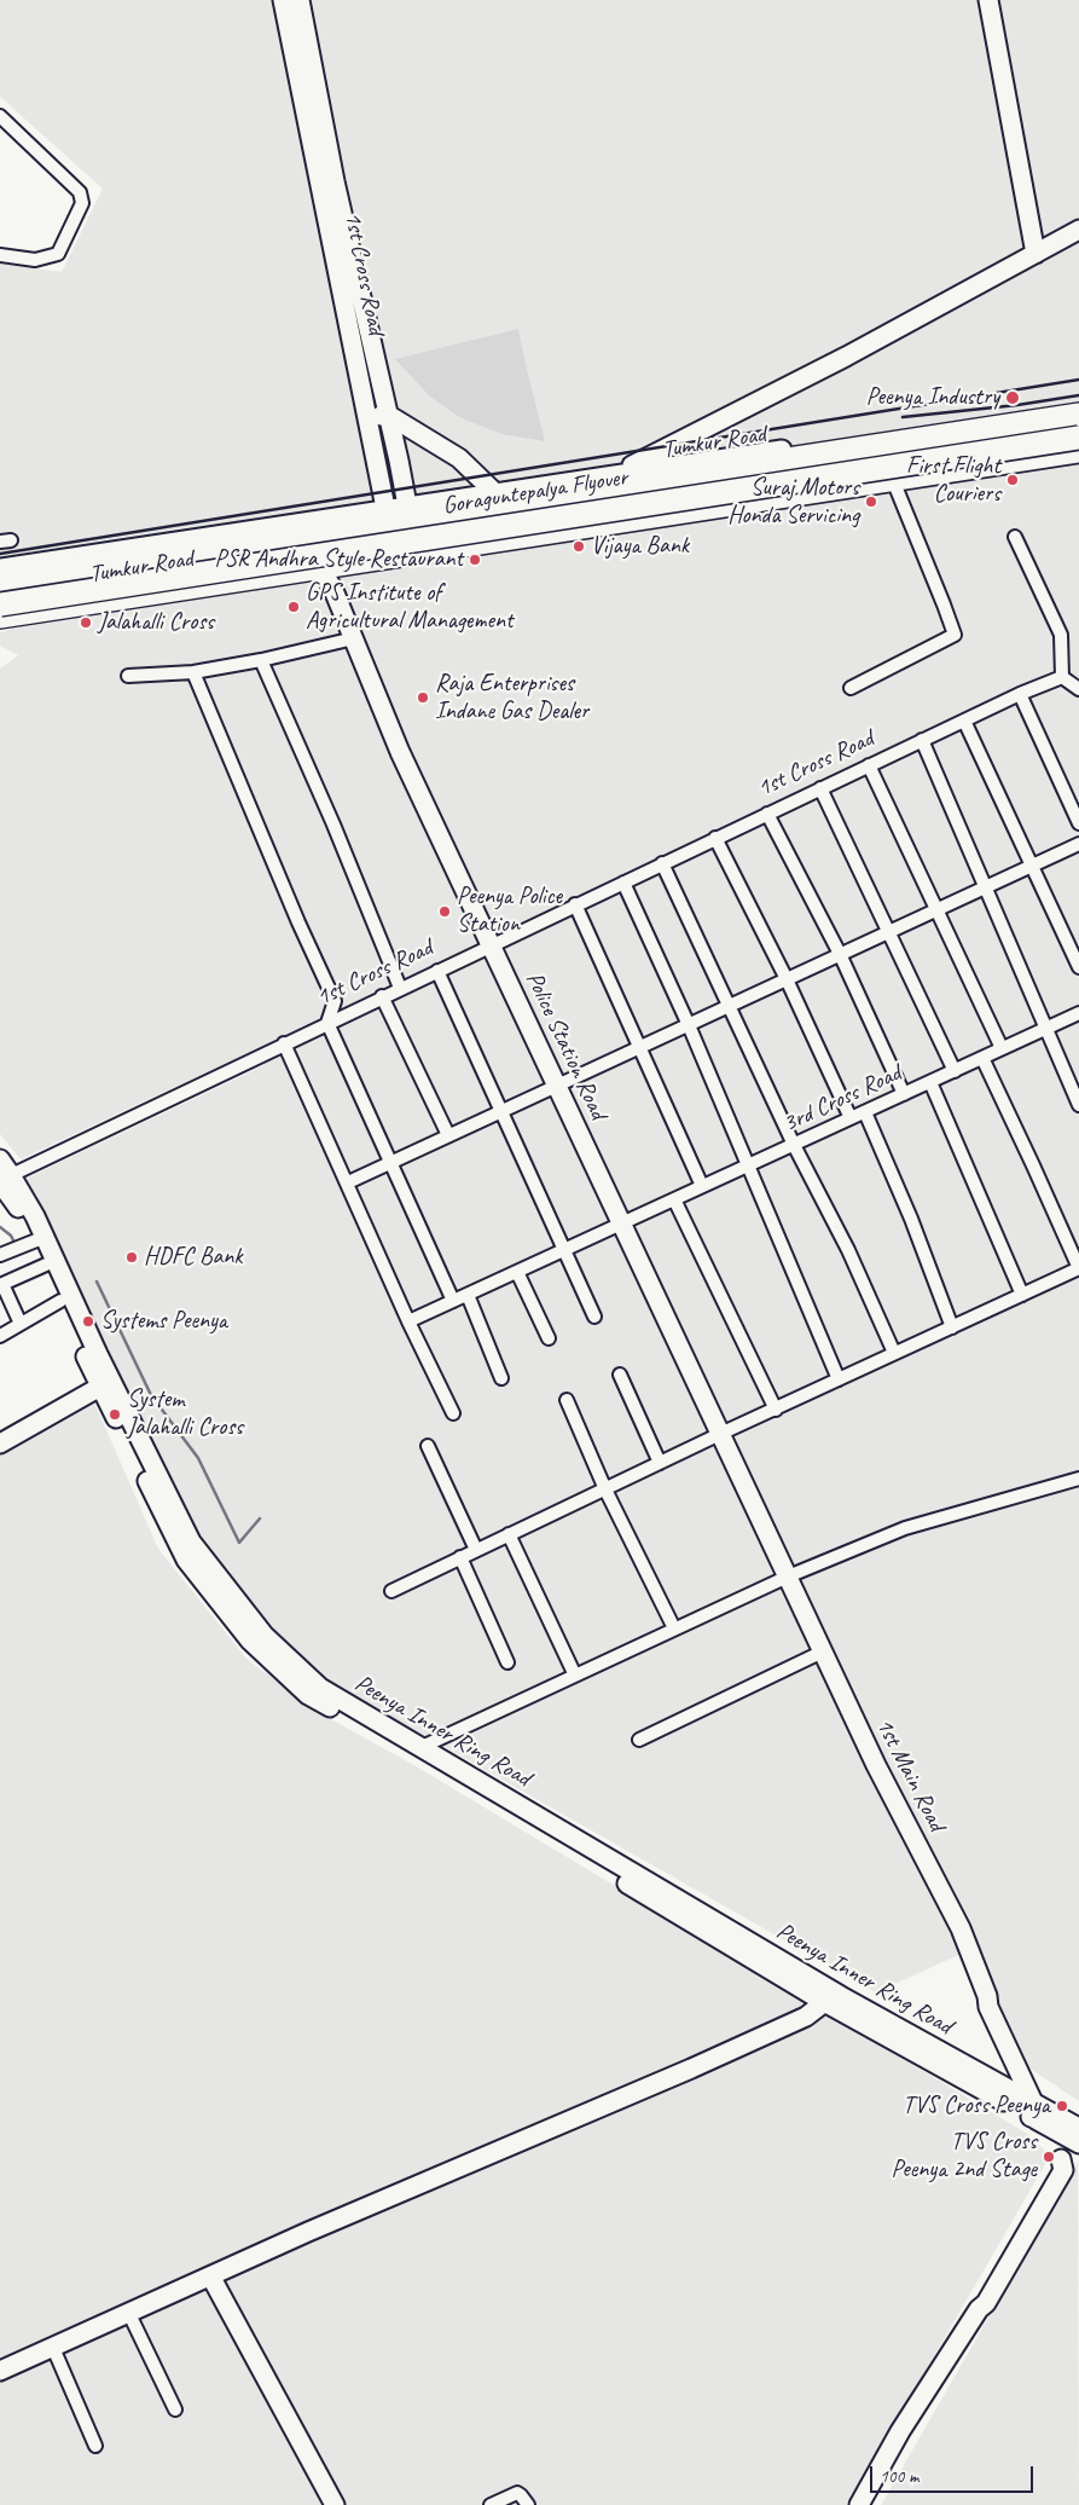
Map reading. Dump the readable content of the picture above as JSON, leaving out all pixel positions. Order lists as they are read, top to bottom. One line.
{"streets":{"highway":["Tumkur Road","Goraguntepalya Flyover"],"street":["1st Cross Road","Police Station Road","3rd Cross Road","Peenya Inner Ring Road","1st Main Road"]},"crossings":[["1st Cross Road","Tumkur Road"],["1st Cross Road","Police Station Road"],["1st Cross Road","Peenya Inner Ring Road"],["Tumkur Road","Police Station Road"],["Police Station Road","3rd Cross Road"],["Police Station Road","1st Main Road"],["Peenya Inner Ring Road","1st Main Road"]],"places":["Peenya Industry","First Flight Couriers","Suraj Motors Honda Servicing","Vijaya Bank","PSR Andhra Style Restaurant","GPS Institute of Agricultural Management","Jalahalli Cross","Raja Enterprises Indane Gas Dealer","Peenya Police Station","HDFC Bank","Systems Peenya","System Jalahalli Cross","TVS Cross Peenya","TVS Cross Peenya 2nd Stage"],"scale_bar":"100 m"}
